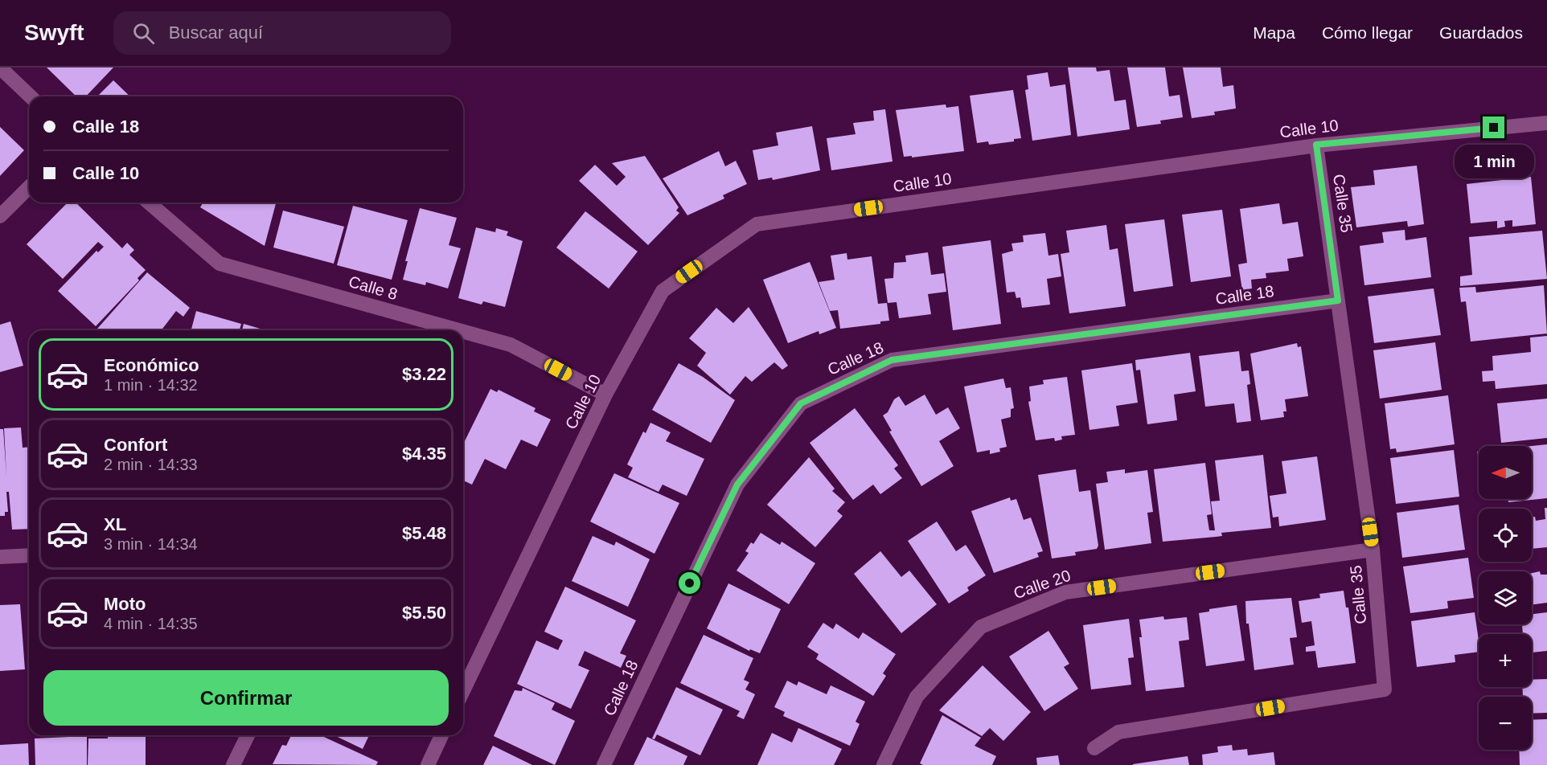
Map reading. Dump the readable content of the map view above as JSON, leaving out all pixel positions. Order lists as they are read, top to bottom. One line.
{"streets":{"street":["Calle 10","Calle 35","Calle 8","Calle 18","Calle 20"]},"crossings":[["Calle 10","Calle 35"],["Calle 10","Calle 8"],["Calle 35","Calle 18"],["Calle 35","Calle 20"]],"north":"left","page":{"header":"Swyft","search":"Buscar aquí","nav":["Mapa","Cómo llegar","Guardados"],"banner":["Calle 18","Calle 10"],"bubble":"1 min","list":[{"name":"Económico","note":"1 min · 14:32","value":"$3.22"},{"name":"Confort","note":"2 min · 14:33","value":"$4.35"},{"name":"XL","note":"3 min · 14:34","value":"$5.48"},{"name":"Moto","note":"4 min · 14:35","value":"$5.50"}],"map_buttons":["+","−"],"buttons":"Confirmar"}}
